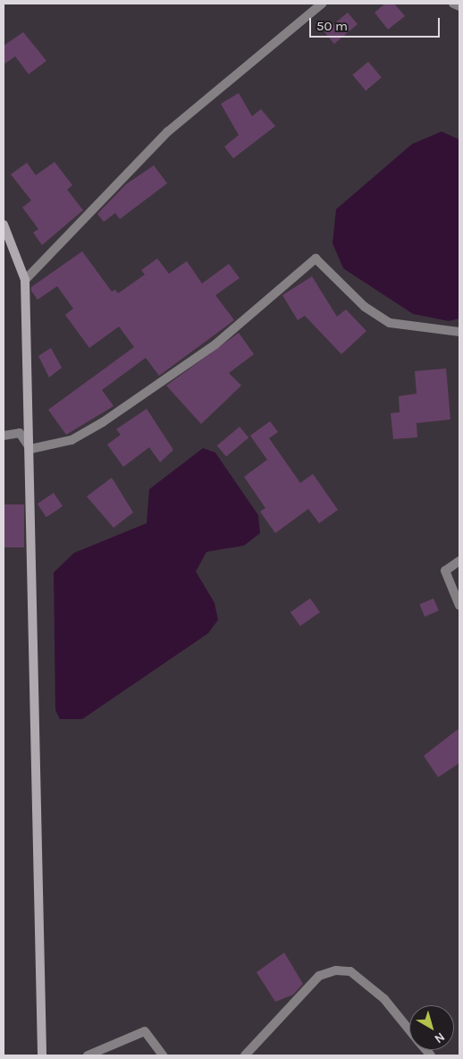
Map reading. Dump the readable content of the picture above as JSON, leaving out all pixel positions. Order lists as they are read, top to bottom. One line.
{"scale_bar":"50 m","north":"bottom right"}
